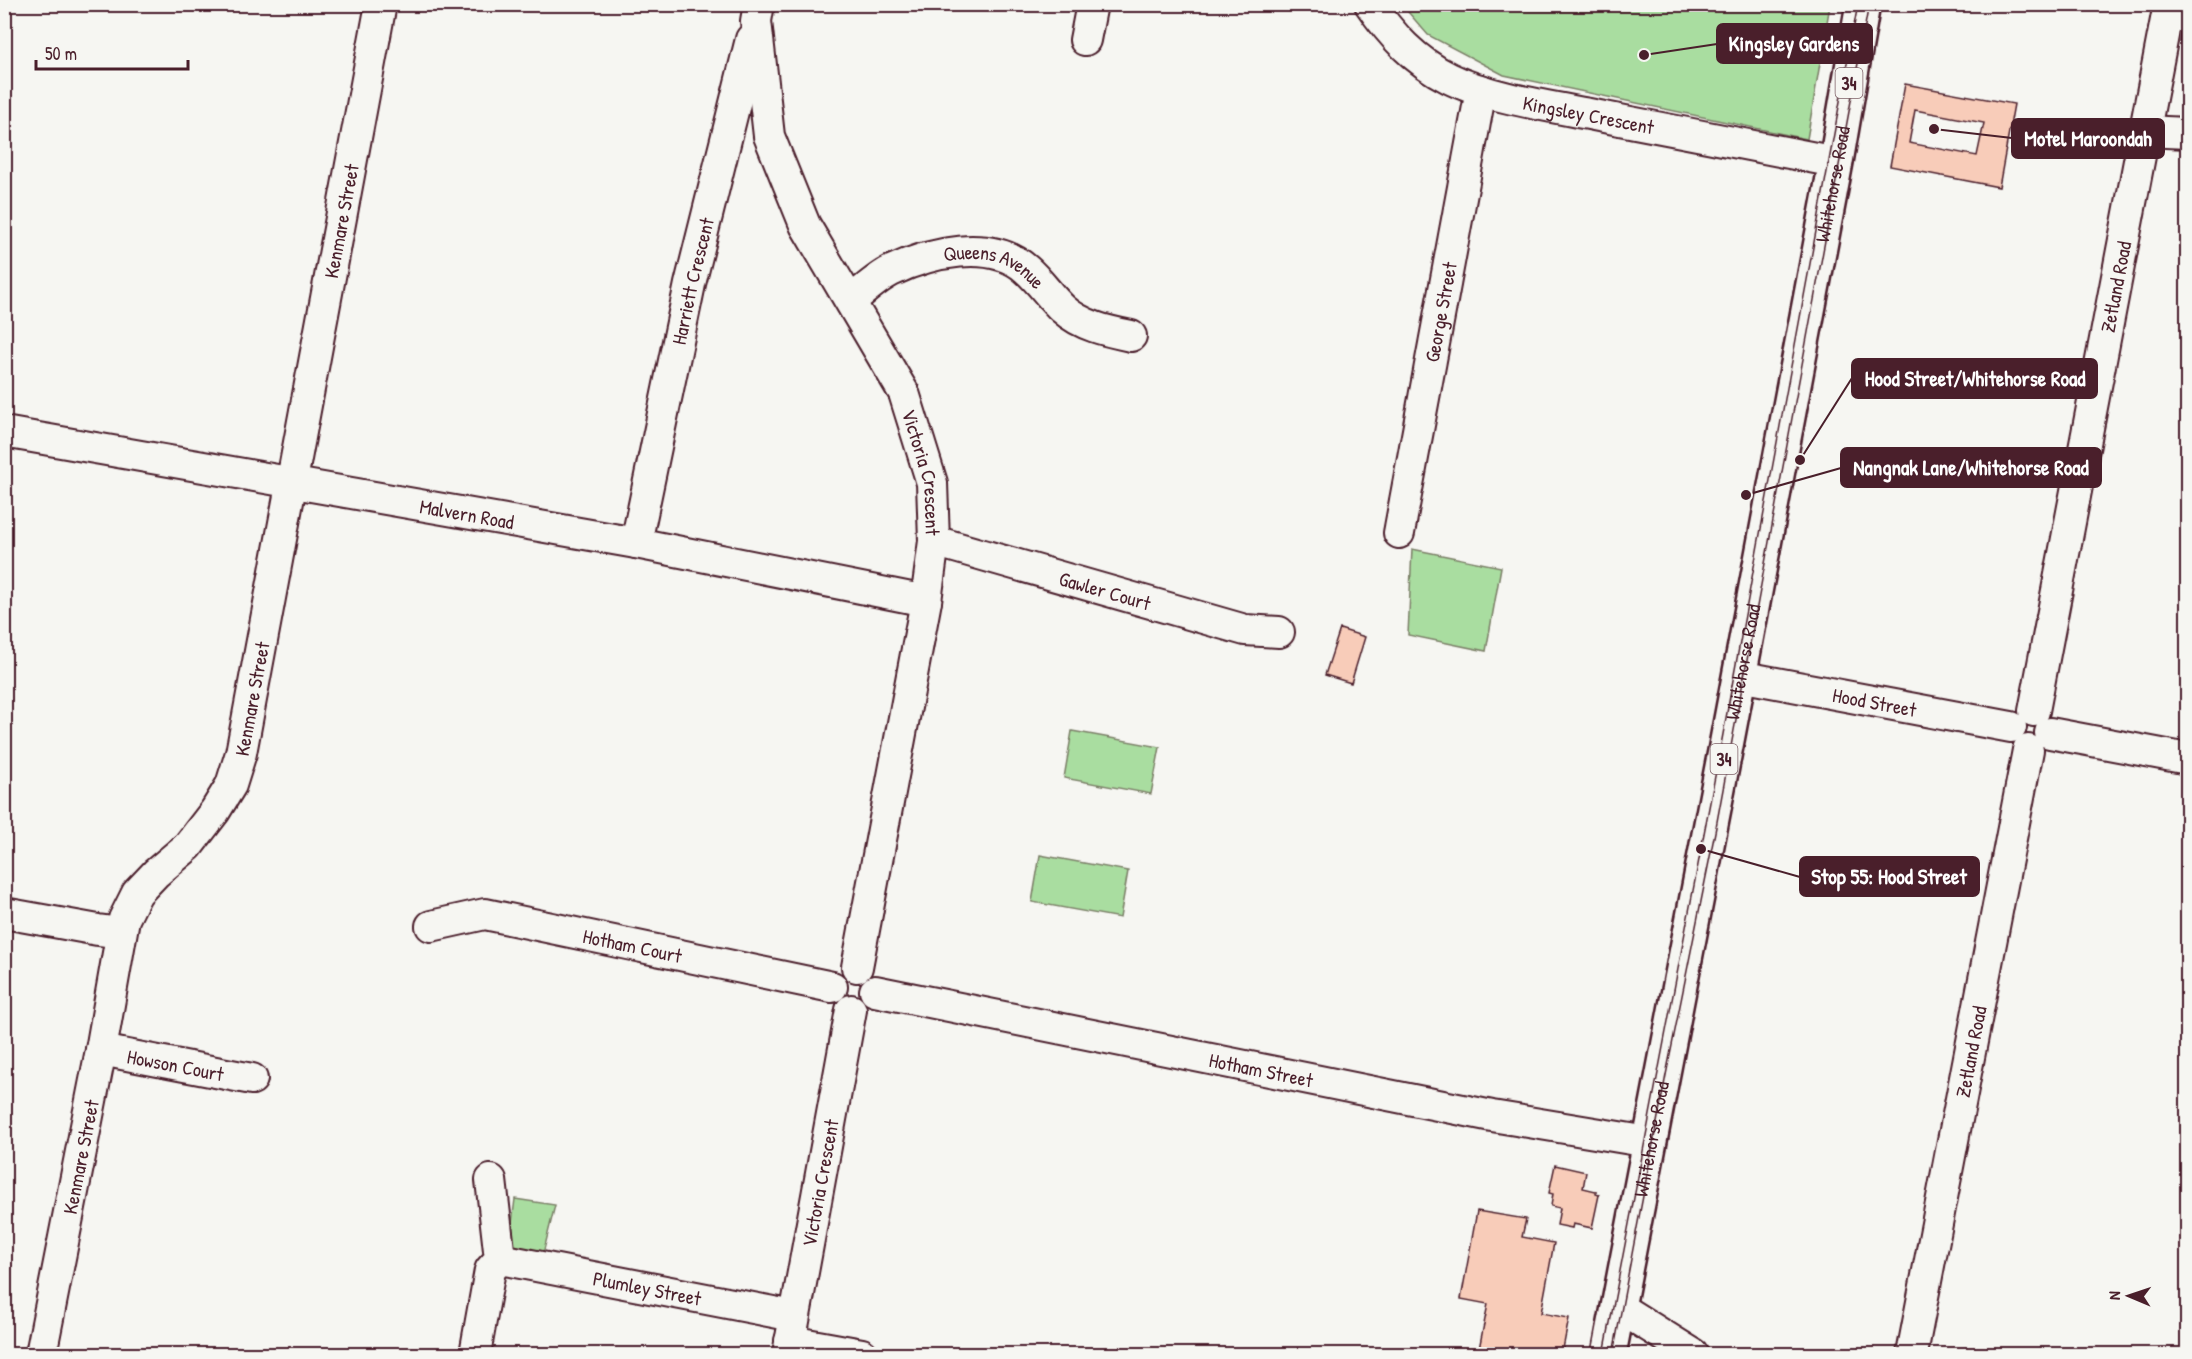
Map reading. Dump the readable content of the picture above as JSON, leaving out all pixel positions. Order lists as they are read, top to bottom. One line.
{"streets":{"main road":["34","Whitehorse Road"],"street":["Kingsley Crescent","Kenmare Street","Queens Avenue","Harriett Crescent","Zetland Road","George Street","Victoria Crescent","Malvern Road","Gawler Court","Hood Street","Hotham Court","Howson Court","Hotham Street","Plumley Street"]},"crossings":[["Kingsley Crescent","Whitehorse Road"],["Kingsley Crescent","George Street"],["Whitehorse Road","Hood Street"],["Whitehorse Road","Hotham Street"],["Kenmare Street","Malvern Road"],["Kenmare Street","Howson Court"],["Queens Avenue","Victoria Crescent"],["Harriett Crescent","Victoria Crescent"],["Harriett Crescent","Malvern Road"],["Zetland Road","Hood Street"],["Victoria Crescent","Malvern Road"],["Victoria Crescent","Gawler Court"],["Victoria Crescent","Hotham Court"],["Victoria Crescent","Hotham Street"],["Victoria Crescent","Plumley Street"],["Hotham Court","Hotham Street"]],"places":["Kingsley Gardens","Motel Maroondah","Hood Street/Whitehorse Road","Nangnak Lane/Whitehorse Road","Stop 55: Hood Street"],"scale_bar":"50 m","north":"left"}
